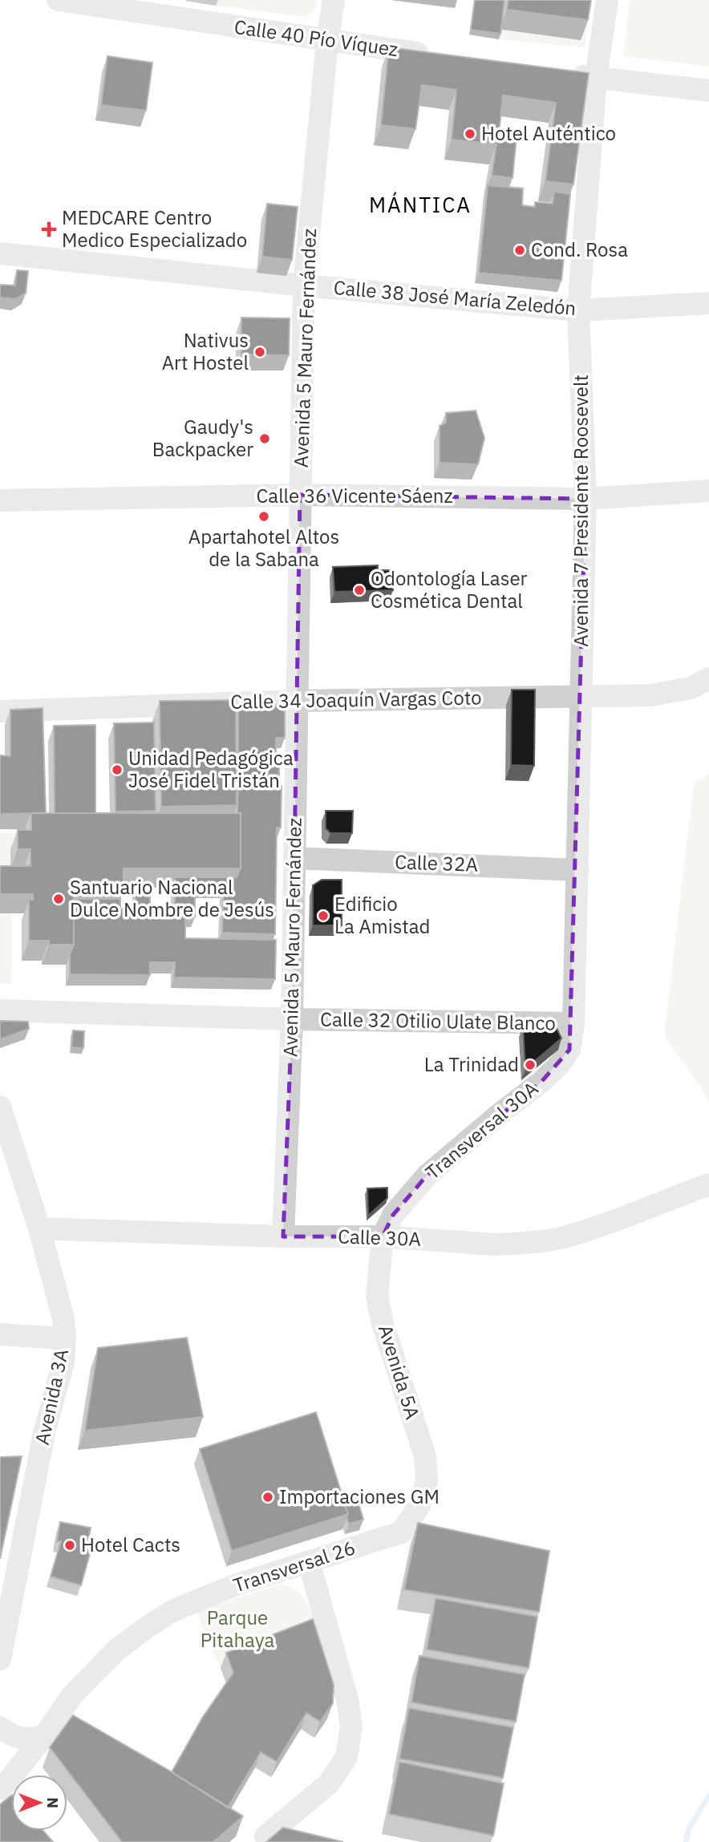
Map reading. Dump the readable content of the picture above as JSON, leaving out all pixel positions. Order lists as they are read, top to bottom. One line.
{"streets":{"street":["Calle 40 Pío Víquez","Calle 38 José María Zeledón","Avenida 5 Mauro Fernández","Calle 36 Vicente Sáenz","Avenida 7 Presidente Roosevelt","Calle 34 Joaquín Vargas Coto","Calle 32A","Calle 32 Otilio Ulate Blanco","Transversal 30A","Calle 30A","Avenida 5A","Avenida 3A","Transversal 26"]},"crossings":[["Calle 40 Pío Víquez","Avenida 5 Mauro Fernández"],["Calle 38 José María Zeledón","Avenida 5 Mauro Fernández"],["Calle 38 José María Zeledón","Avenida 7 Presidente Roosevelt"],["Avenida 5 Mauro Fernández","Calle 36 Vicente Sáenz"],["Avenida 5 Mauro Fernández","Calle 34 Joaquín Vargas Coto"],["Avenida 5 Mauro Fernández","Calle 32A"],["Avenida 5 Mauro Fernández","Calle 32 Otilio Ulate Blanco"],["Avenida 5 Mauro Fernández","Calle 30A"],["Calle 36 Vicente Sáenz","Avenida 7 Presidente Roosevelt"],["Avenida 7 Presidente Roosevelt","Calle 34 Joaquín Vargas Coto"],["Avenida 7 Presidente Roosevelt","Calle 32A"],["Avenida 7 Presidente Roosevelt","Calle 32 Otilio Ulate Blanco"],["Avenida 7 Presidente Roosevelt","Transversal 30A"],["Calle 32 Otilio Ulate Blanco","Transversal 30A"],["Transversal 30A","Calle 30A"],["Transversal 30A","Avenida 5A"],["Calle 30A","Avenida 5A"],["Calle 30A","Avenida 3A"],["Avenida 5A","Transversal 26"]],"districts":["MÁNTICA"],"parks":["Parque Pitahaya"],"places":{"other":["Hotel Auténtico","Cond. Rosa","Nativus Art Hostel","Gaudy's Backpacker","Apartahotel Altos de la Sabana","Odontología Laser Cosmética Dental","Unidad Pedagógica José Fidel Tristán","Santuario Nacional Dulce Nombre de Jesús","Edificio La Amistad","La Trinidad","Importaciones GM","Hotel Cacts"],"health":["MEDCARE Centro Medico Especializado"]},"north":"right"}
